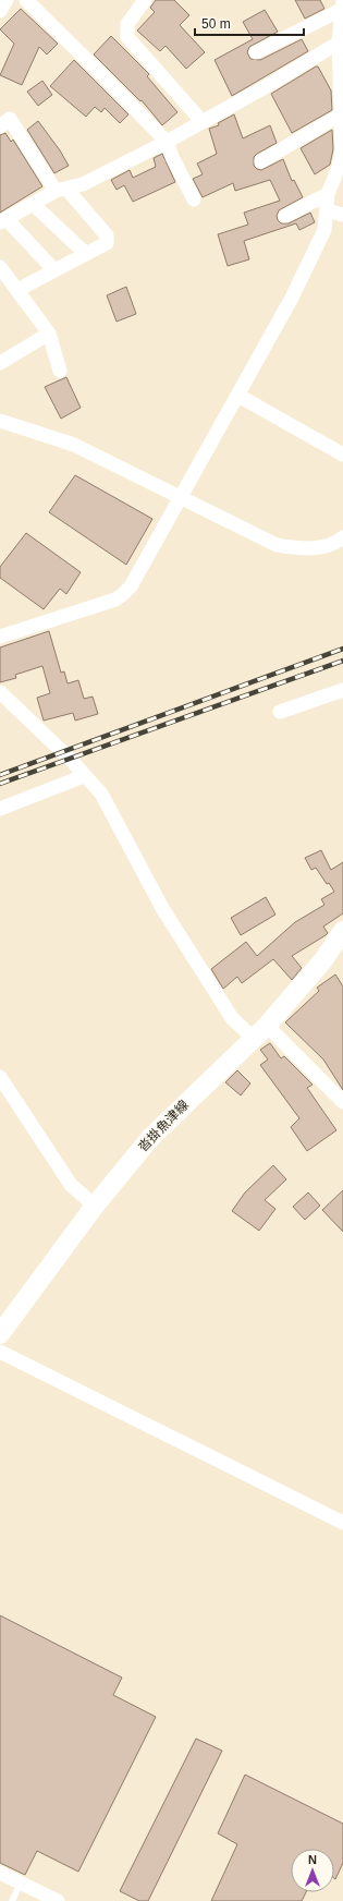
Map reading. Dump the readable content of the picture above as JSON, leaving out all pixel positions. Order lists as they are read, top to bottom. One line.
{"streets":{"main road":["沓掛魚津線"]},"scale_bar":"50 m","north":"top"}
